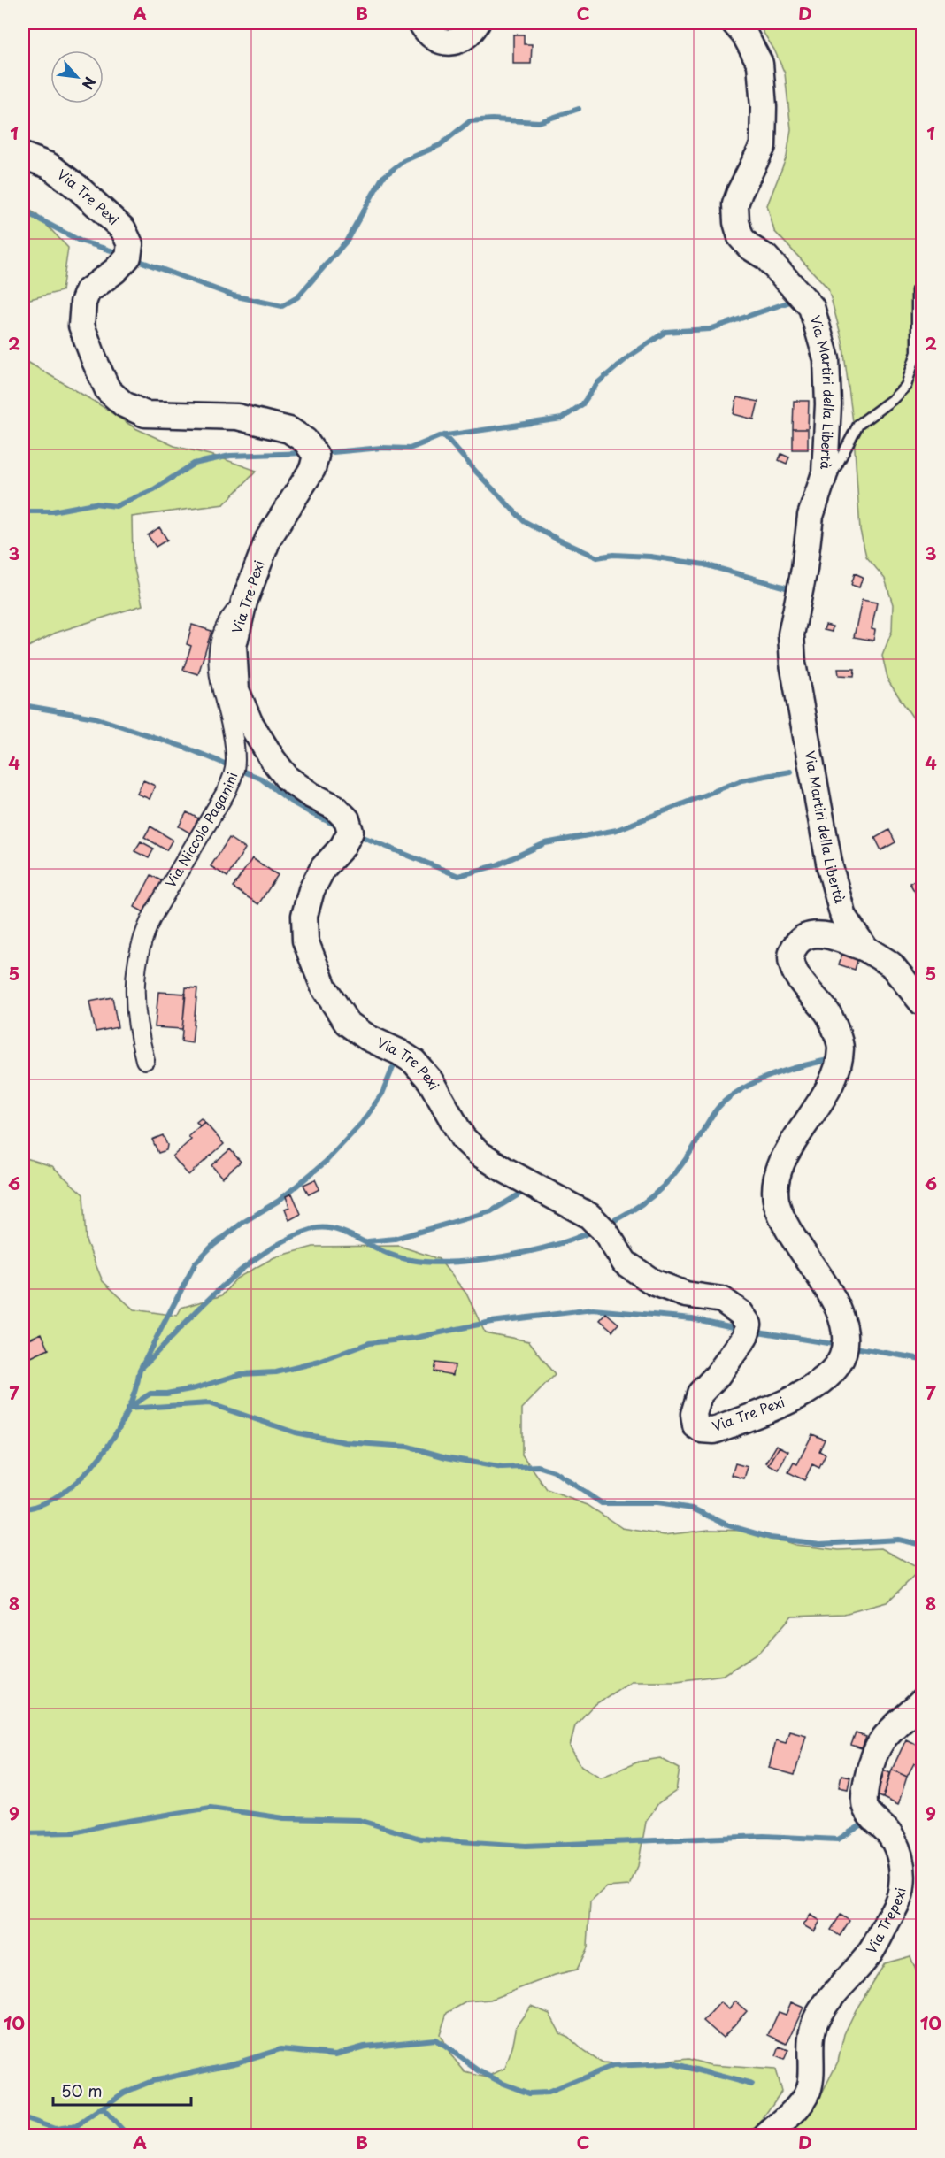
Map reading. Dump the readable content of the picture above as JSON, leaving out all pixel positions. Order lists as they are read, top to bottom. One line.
{"streets":{"street":["Via Tre Pexi","Via Martiri della Libertà","Via Niccolò Paganini","Via Trepexi"]},"crossings":[["Via Tre Pexi","Via Martiri della Libertà"],["Via Tre Pexi","Via Niccolò Paganini"]],"scale_bar":"50 m","north":"bottom right","grid":{"columns":["A","B","C","D"],"rows":["1","2","3","4","5","6","7","8","9","10"]}}
